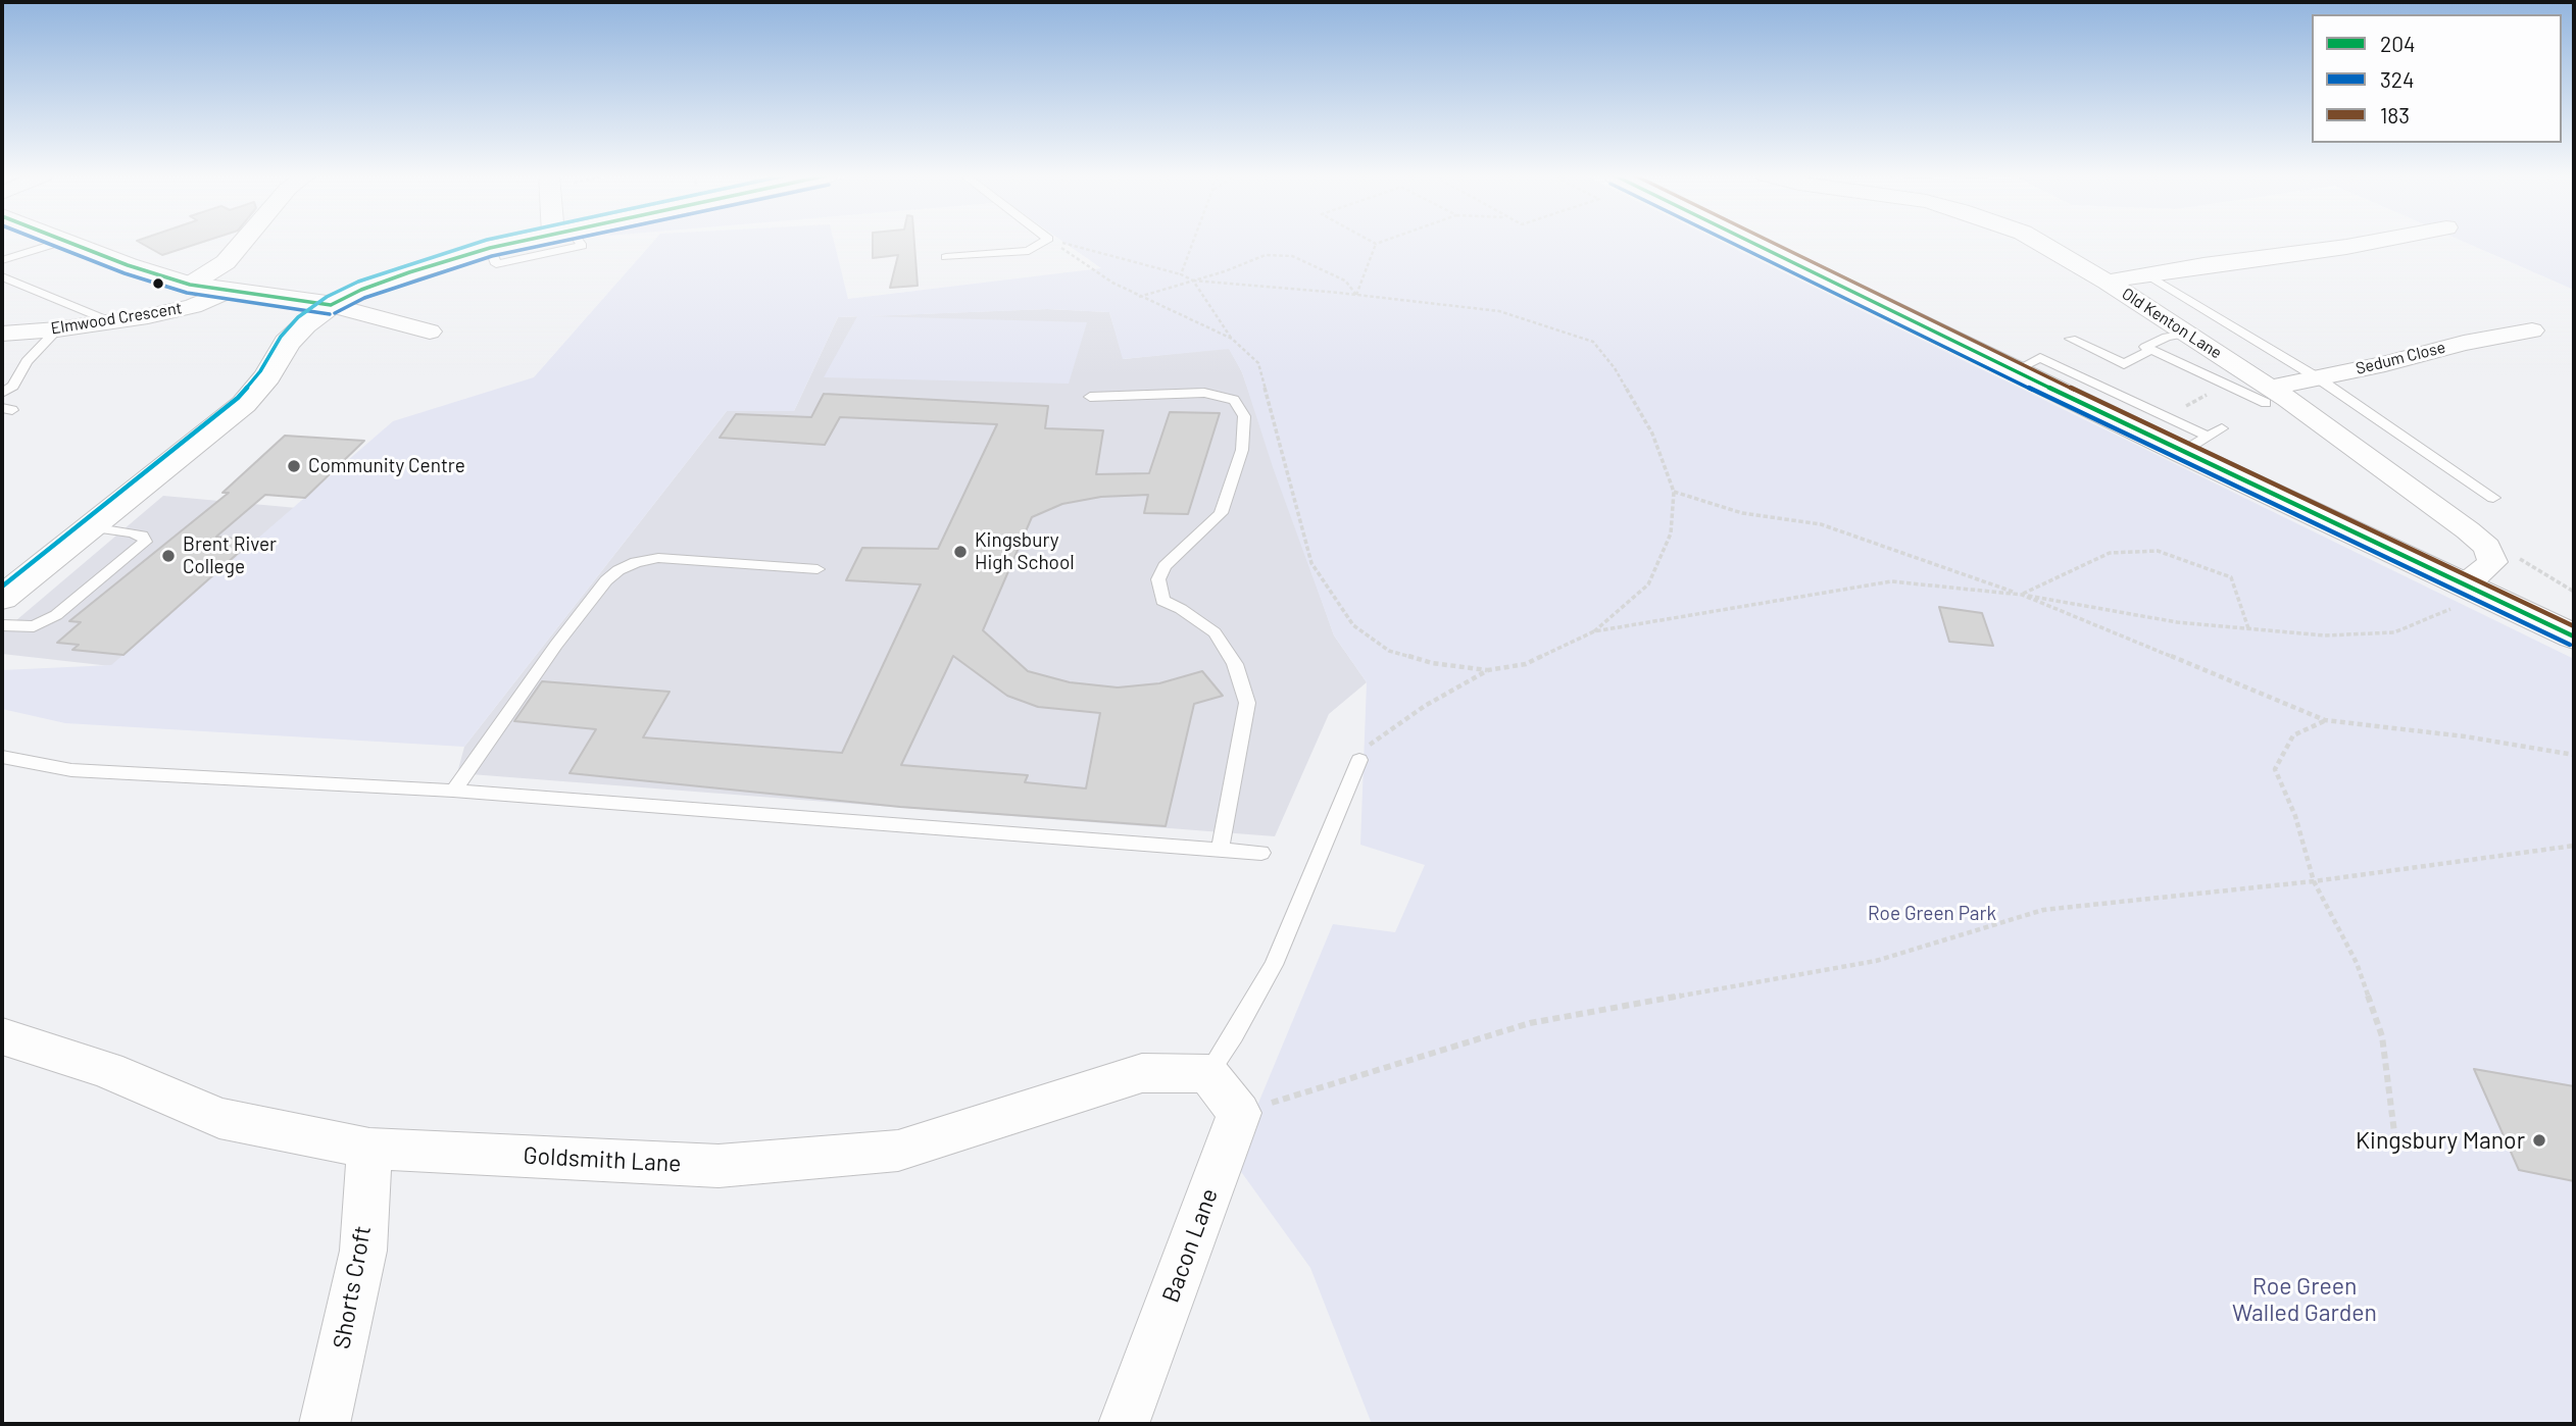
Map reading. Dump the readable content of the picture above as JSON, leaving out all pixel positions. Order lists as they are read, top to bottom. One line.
{"streets":{"street":["Elmwood Crescent","Old Kenton Lane","Sedum Close","Goldsmith Lane","Bacon Lane","Shorts Croft"]},"crossings":[["Old Kenton Lane","Sedum Close"],["Goldsmith Lane","Shorts Croft"]],"parks":["Roe Green Park","Roe Green Walled Garden"],"places":["Community Centre","Kingsbury High School","Brent River College","Kingsbury Manor"],"lines":["transit line 204","transit line 324","transit line 183"],"legend":["204","324","183"]}
